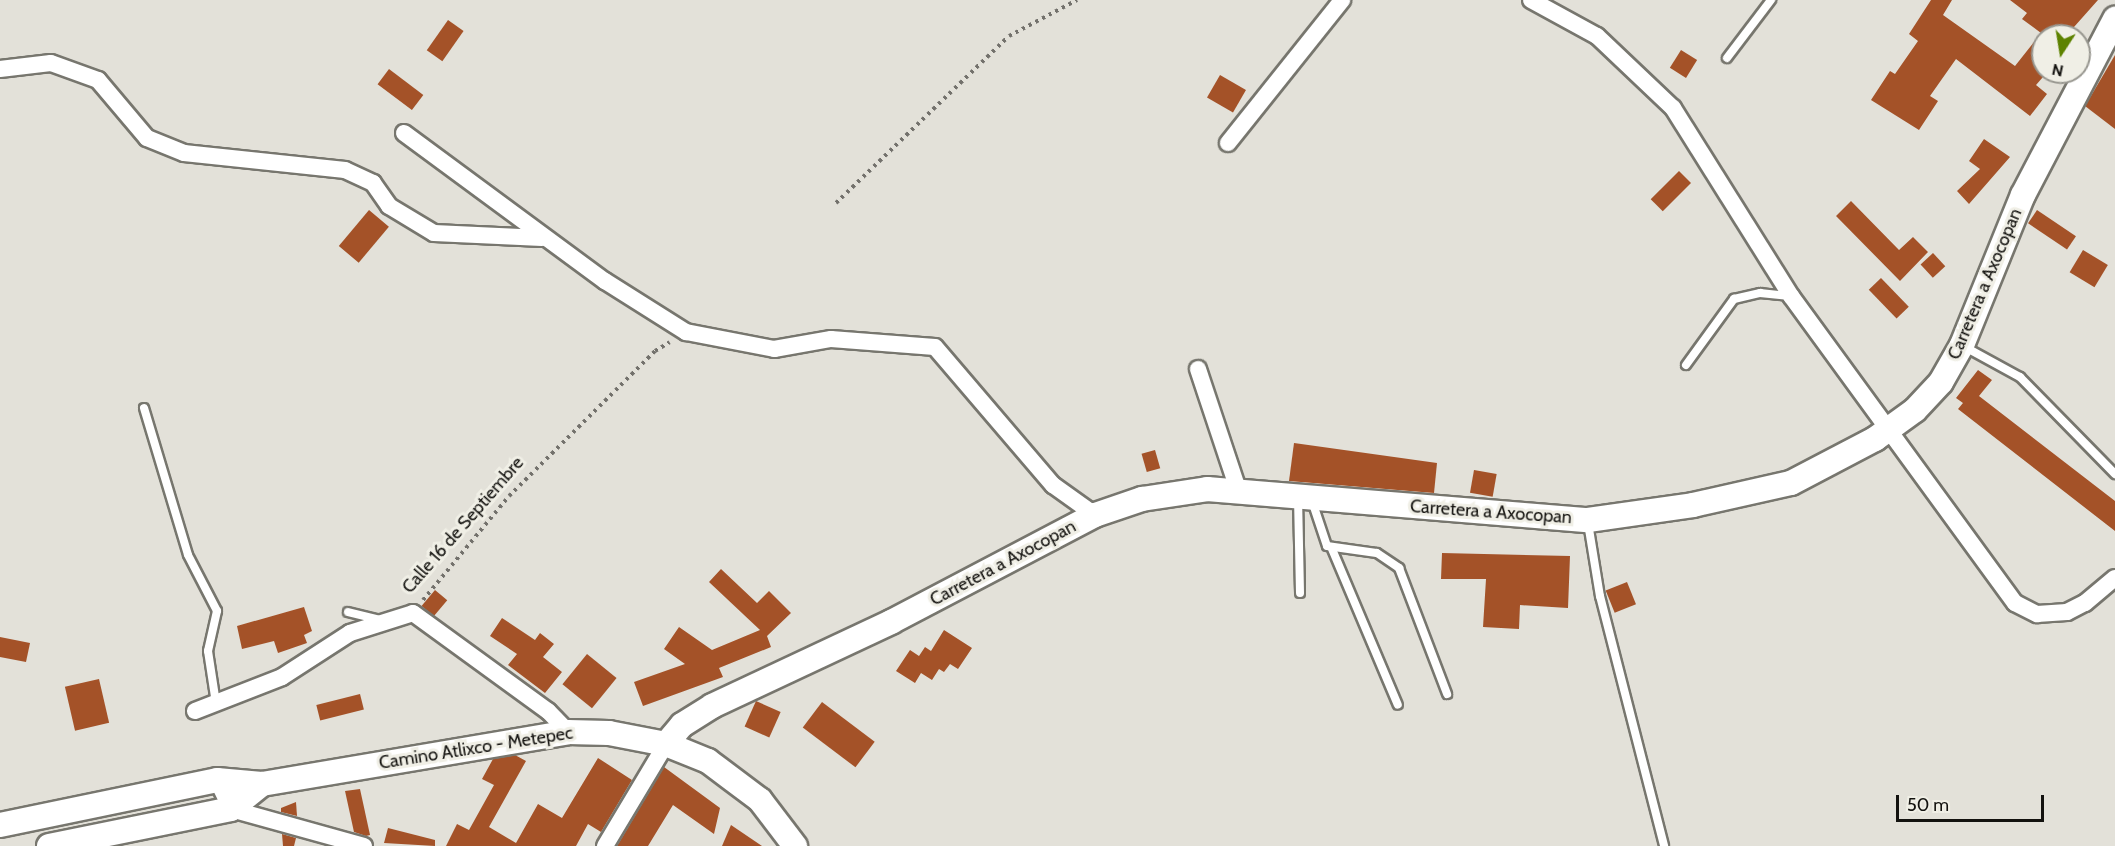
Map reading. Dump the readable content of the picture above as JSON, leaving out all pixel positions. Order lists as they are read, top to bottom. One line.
{"streets":{"main road":["Carretera a Axocopan","Camino Atlixco - Metepec"],"street":["Calle 16 de Septiembre"]},"crossings":[["Carretera a Axocopan","Camino Atlixco - Metepec"],["Calle 16 de Septiembre","Camino Atlixco - Metepec"]],"scale_bar":"50 m","north":"bottom"}
